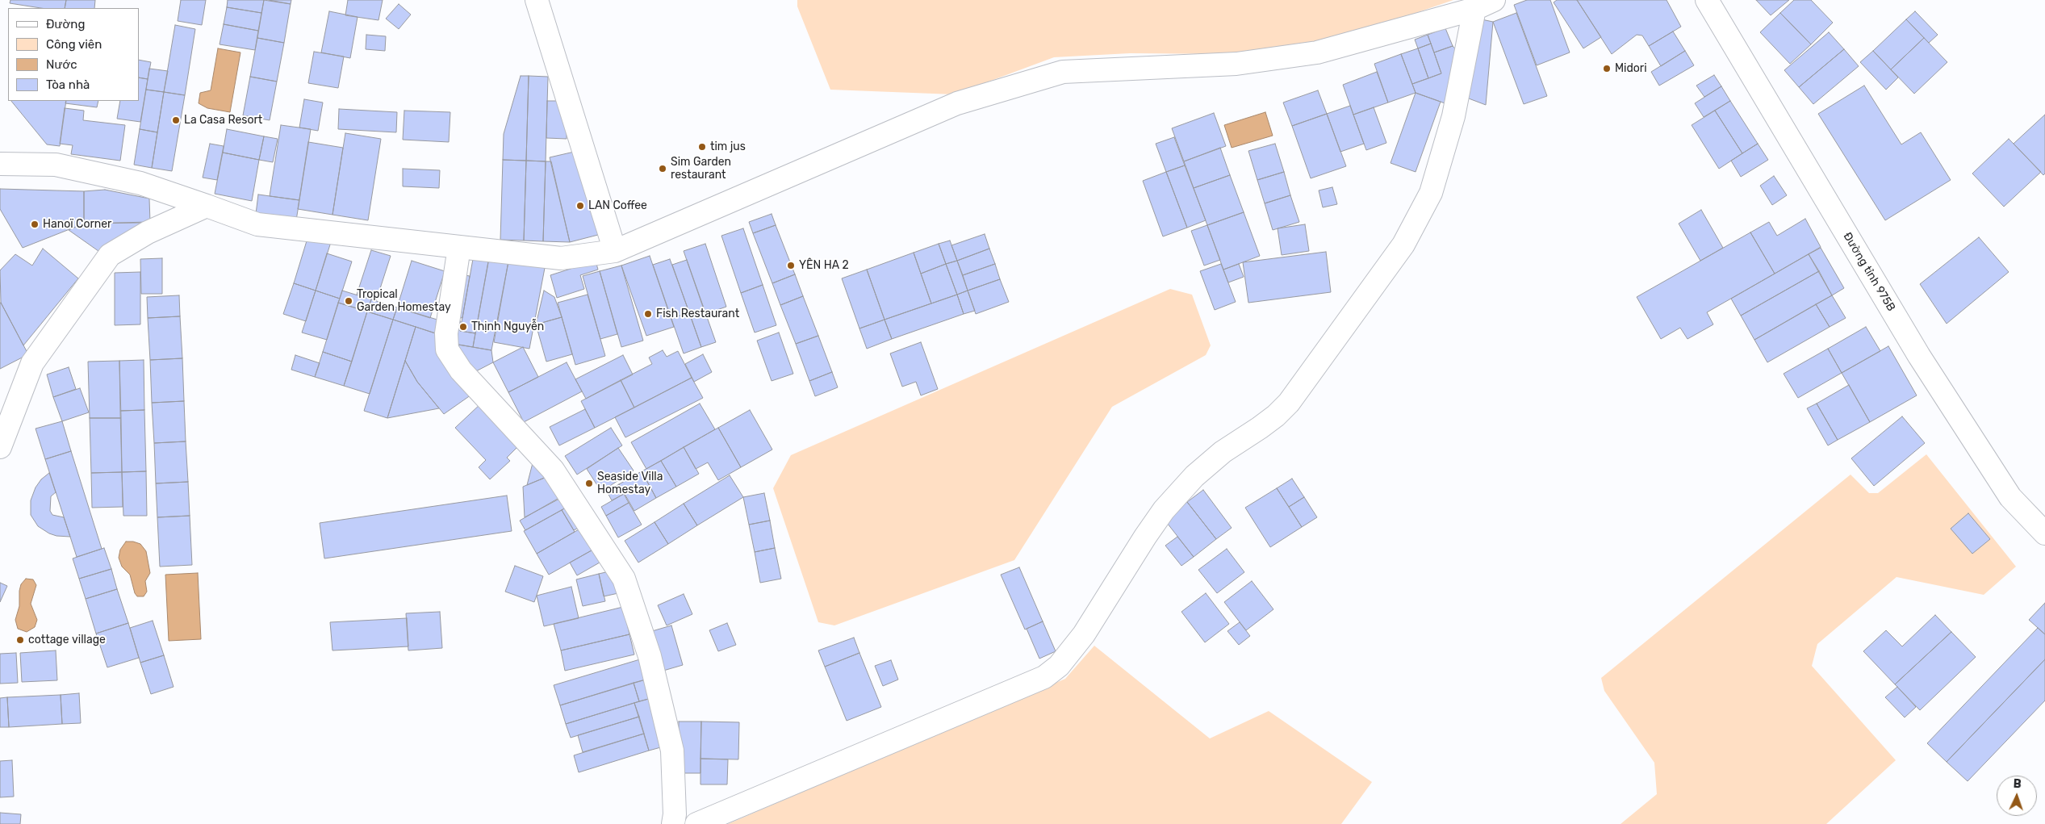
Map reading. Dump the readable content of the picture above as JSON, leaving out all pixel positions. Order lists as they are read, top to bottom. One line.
{"streets":{"street":["Đường tỉnh 975B"]},"places":["Midori","La Casa Resort","tim jus","Sim Garden restaurant","LAN Coffee","Hanoï Corner","YÊN HA 2","Tropical Garden Homestay","Fish Restaurant","Thịnh Nguyễn","Seaside Villa Homestay","cottage village"],"legend":["Đường","Công viên","Nước","Tòa nhà"],"north":"top"}
